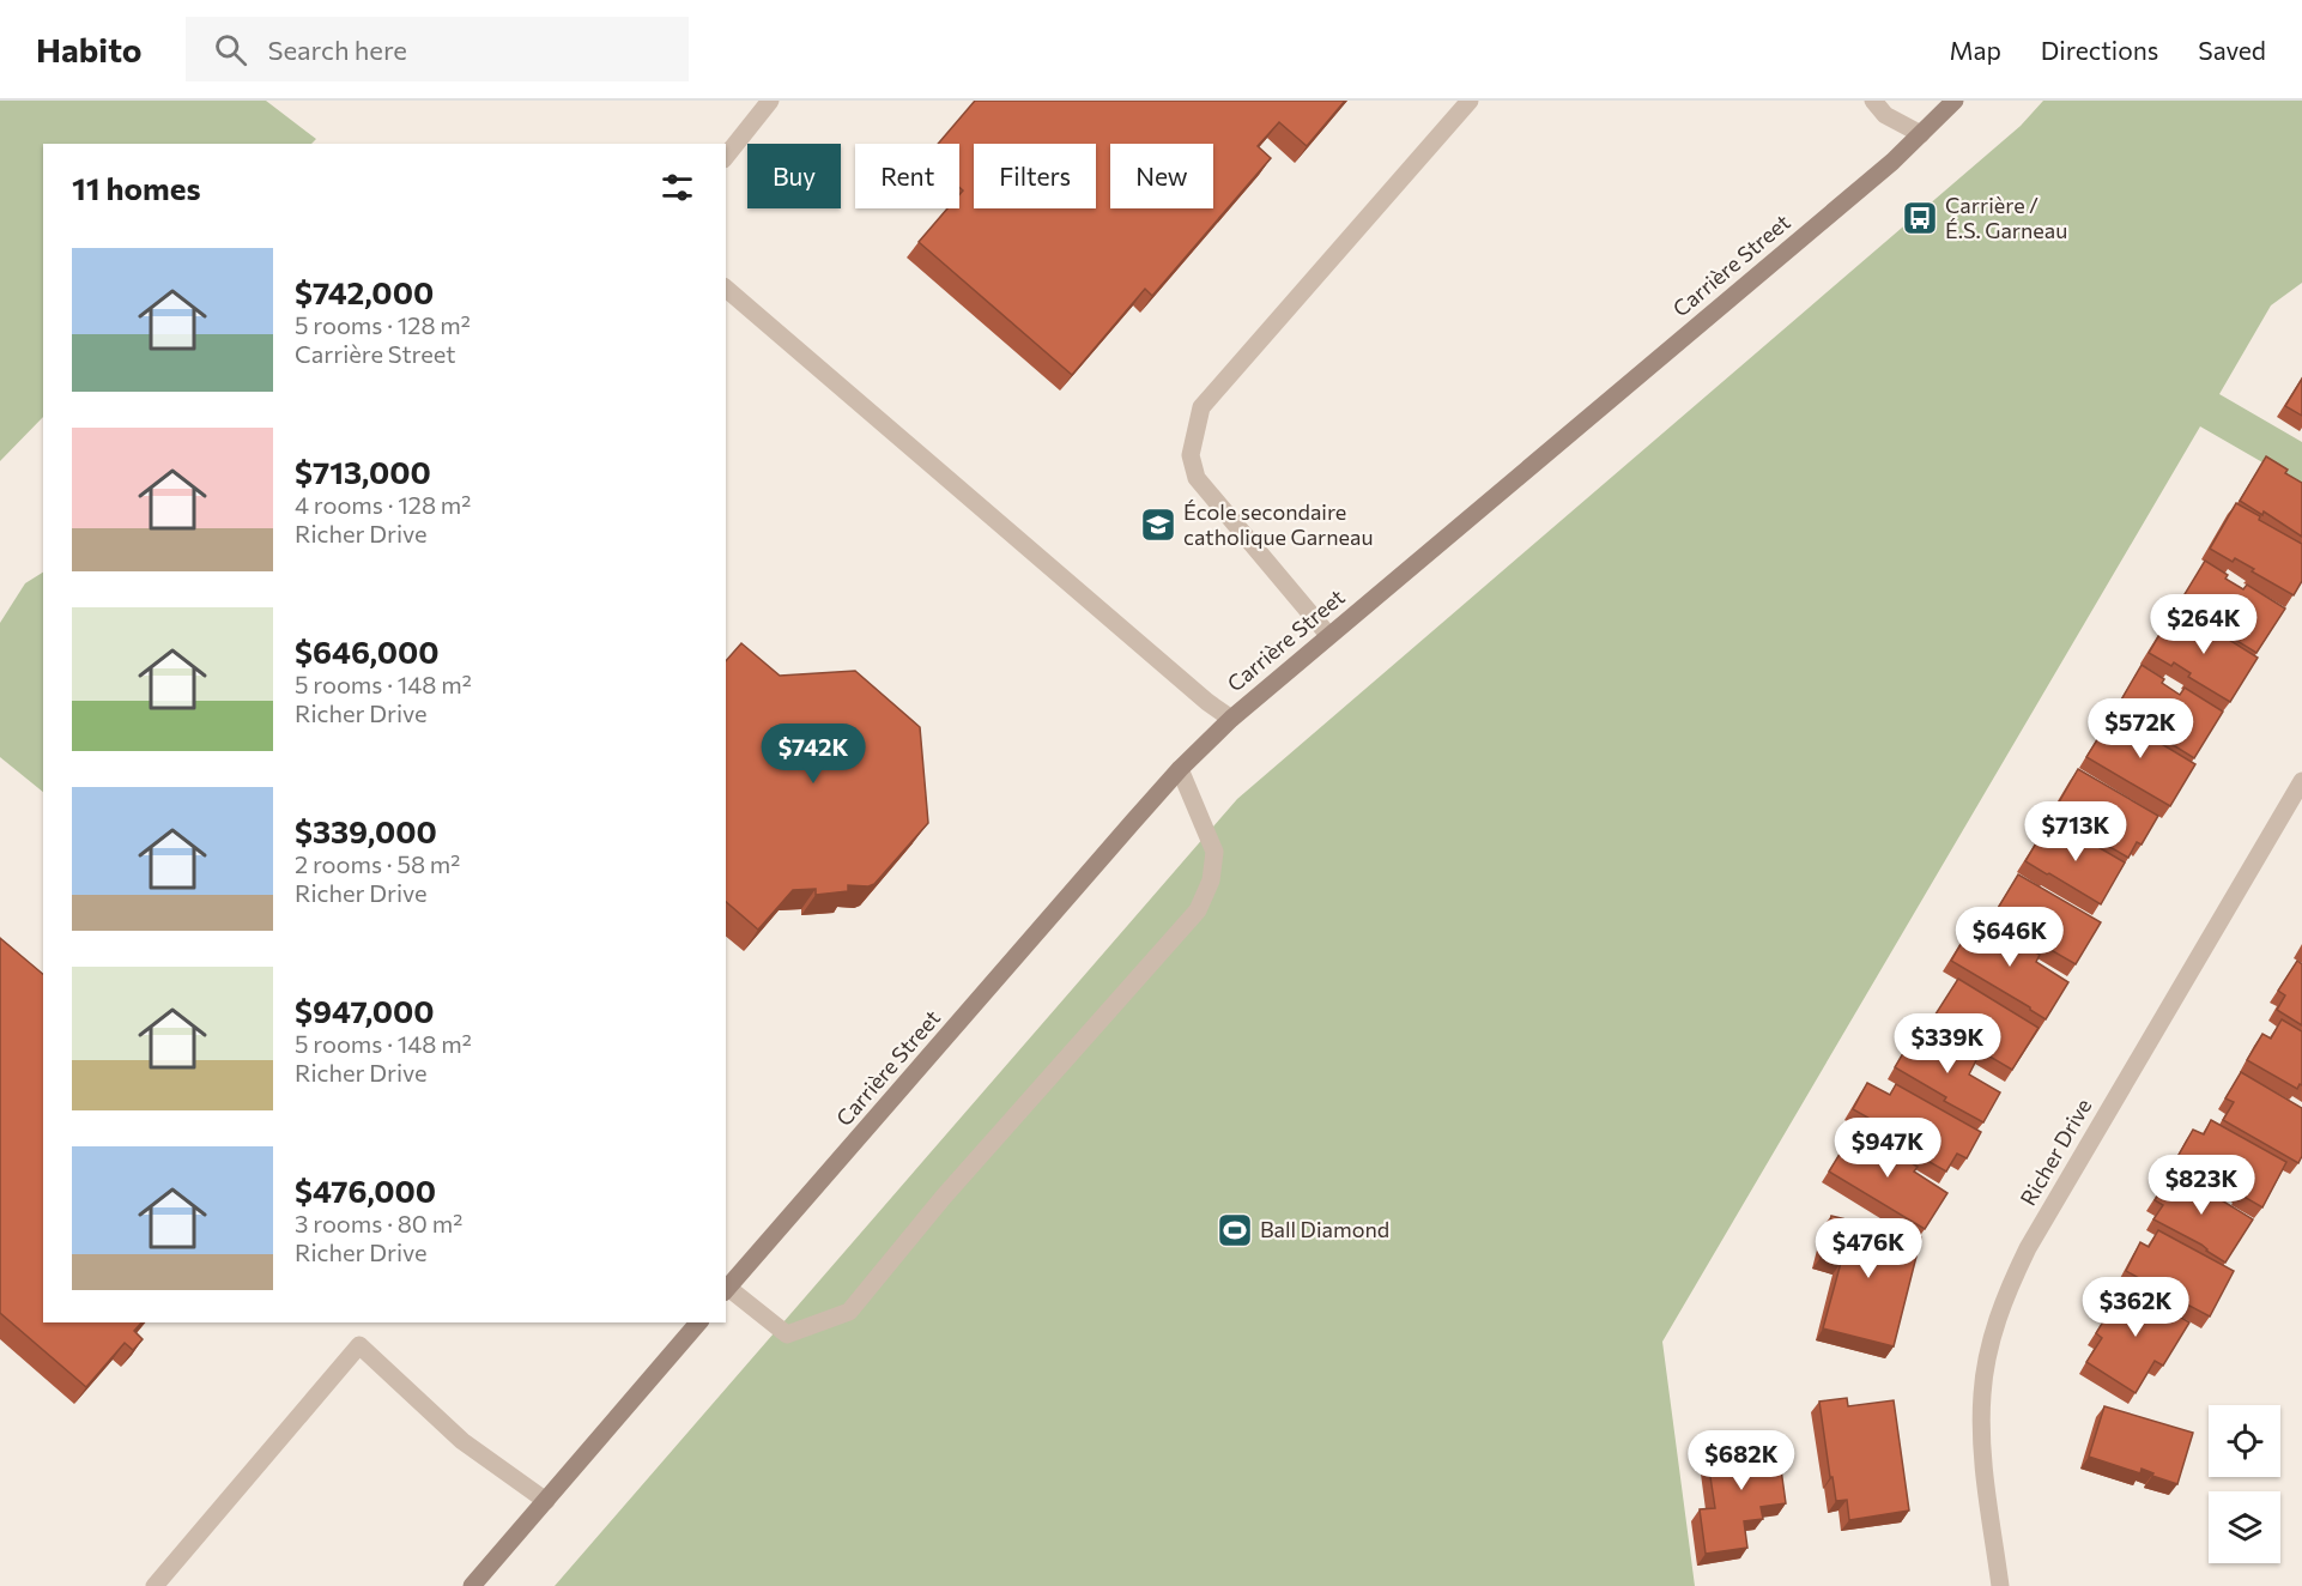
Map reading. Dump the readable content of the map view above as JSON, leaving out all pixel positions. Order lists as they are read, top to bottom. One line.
{"streets":{"street":["Carrière Street","Richer Drive"]},"places":{"bus stop":["Carrière / É.S. Garneau"],"school or university":["École secondaire catholique Garneau"],"sports":["Ball Diamond"]},"page":{"header":"Habito","search":"Search here","nav":["Map","Directions","Saved"],"chip":["Buy","Rent","Filters","New"],"heading":"11 homes","list":[{"name":"$742,000","note":"5 rooms · 128 m² · Carrière Street"},{"name":"$713,000","note":"4 rooms · 128 m² · Richer Drive"},{"name":"$646,000","note":"5 rooms · 148 m² · Richer Drive"},{"name":"$339,000","note":"2 rooms · 58 m² · Richer Drive"},{"name":"$947,000","note":"5 rooms · 148 m² · Richer Drive"},{"name":"$476,000","note":"3 rooms · 80 m² · Richer Drive"}],"price":["$264K","$572K","$742K","$713K","$646K","$339K","$947K","$823K","$476K","$362K","$682K"]}}
